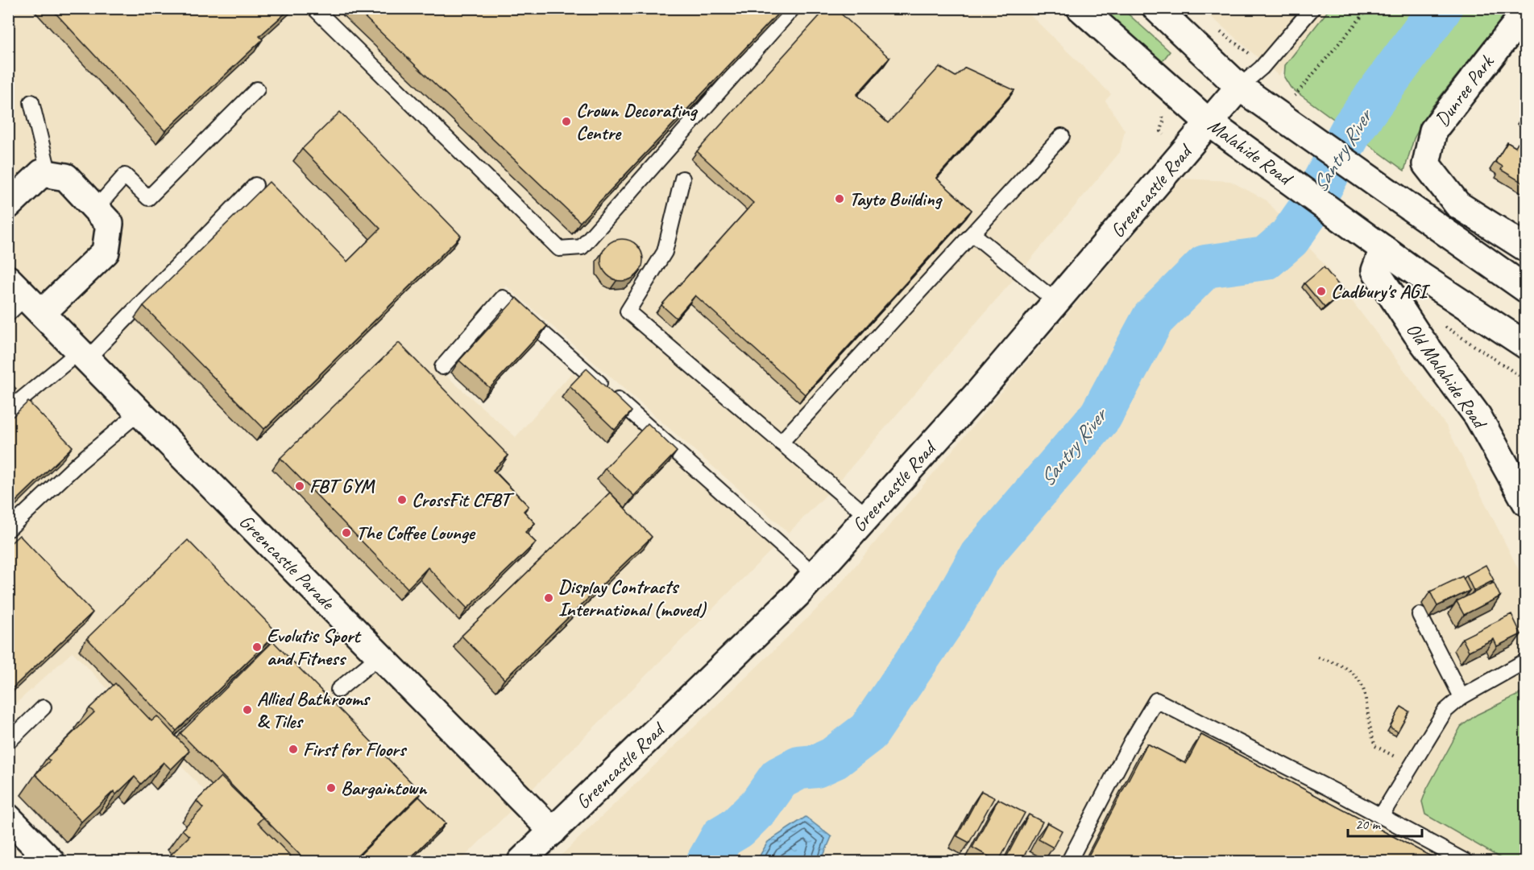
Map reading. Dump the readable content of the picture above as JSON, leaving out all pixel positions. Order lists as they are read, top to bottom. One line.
{"streets":{"street":["Dunree Park","Malahide Road","Greencastle Road","Old Malahide Road","Greencastle Parade"]},"crossings":[["Malahide Road","Greencastle Road"],["Malahide Road","Old Malahide Road"],["Greencastle Road","Greencastle Parade"]],"water":["Santry River"],"places":["Crown Decorating Centre","Tayto Building","Cadbury's AGI","FBT GYM","CrossFit CFBT","The Coffee Lounge","Display Contracts International (moved)","Evolutis Sport and Fitness","Allied Bathrooms & Tiles","First for Floors","Bargaintown"],"scale_bar":"20 m"}
